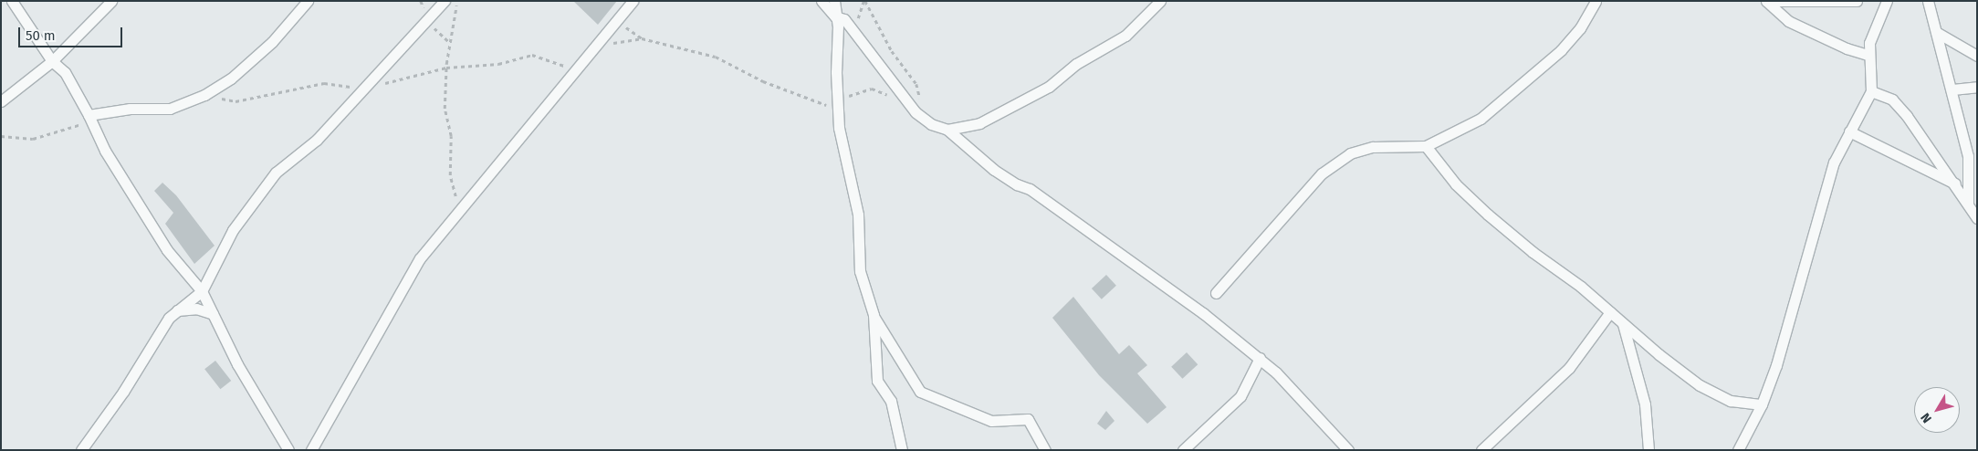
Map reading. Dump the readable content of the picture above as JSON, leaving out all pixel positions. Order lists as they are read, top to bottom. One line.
{"scale_bar":"50 m","north":"bottom left"}
